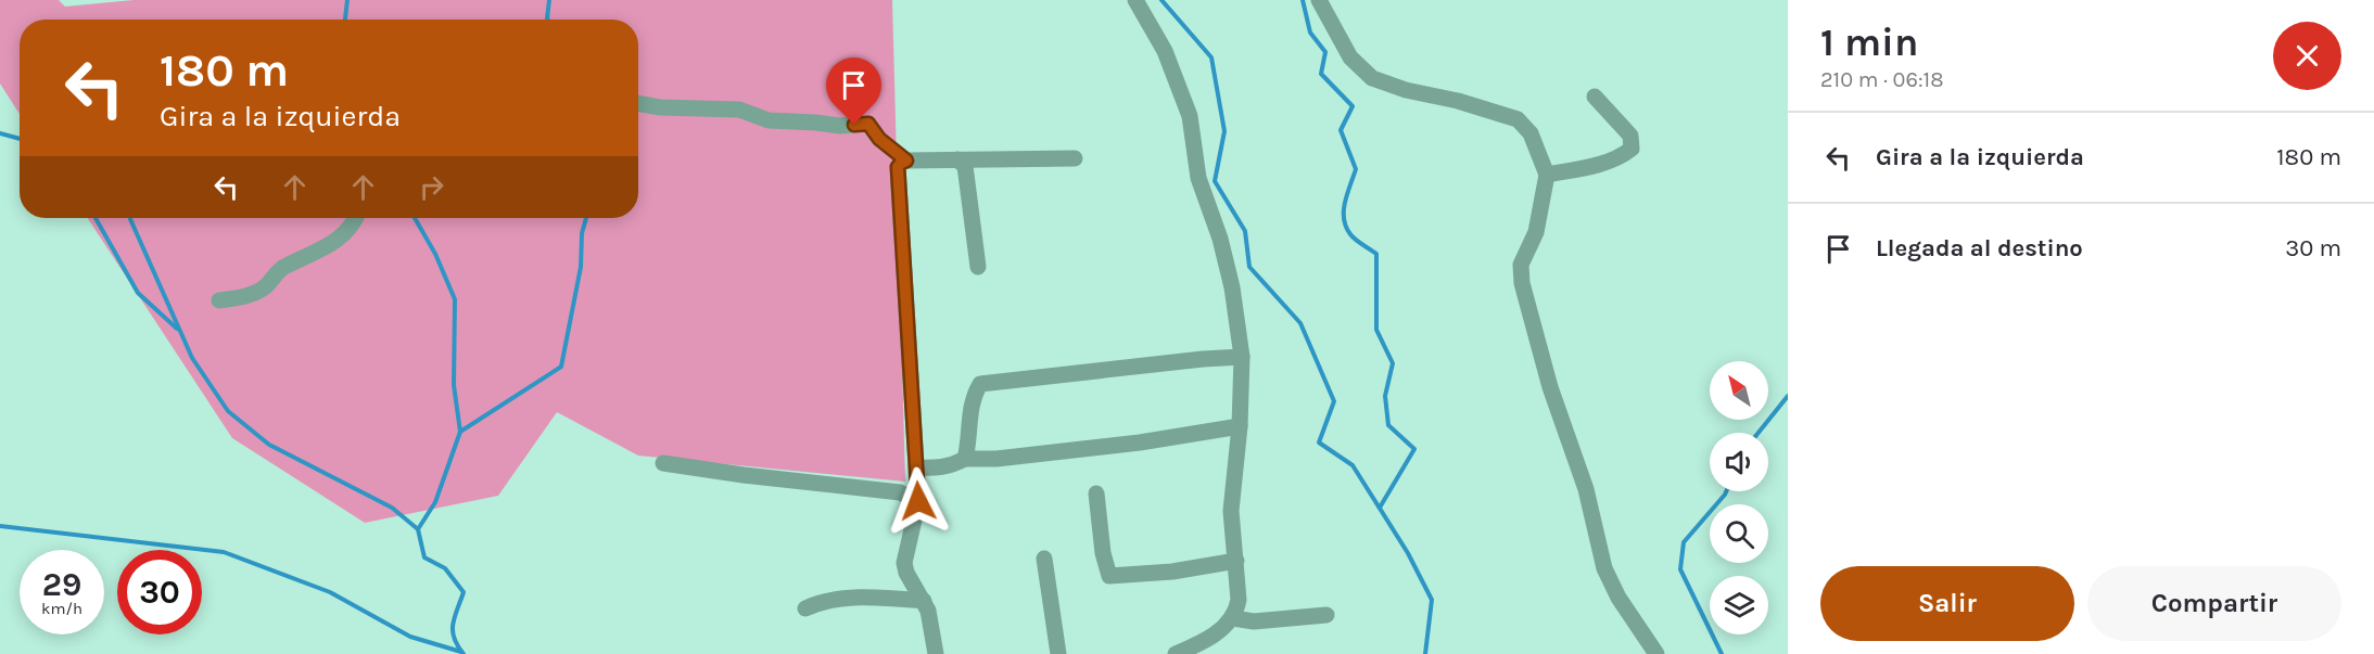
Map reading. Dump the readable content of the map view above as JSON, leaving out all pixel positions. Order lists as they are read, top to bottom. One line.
{"north":"top left","page":{"heading":["1 min","210 m · 06:18"],"turn":["180 m","Gira a la izquierda"],"list":[{"name":"Gira a la izquierda","value":"180 m"},{"name":"Llegada al destino","value":"30 m"}],"speed":"29 km/h","limit":"30","buttons":["Salir","Compartir"]}}
